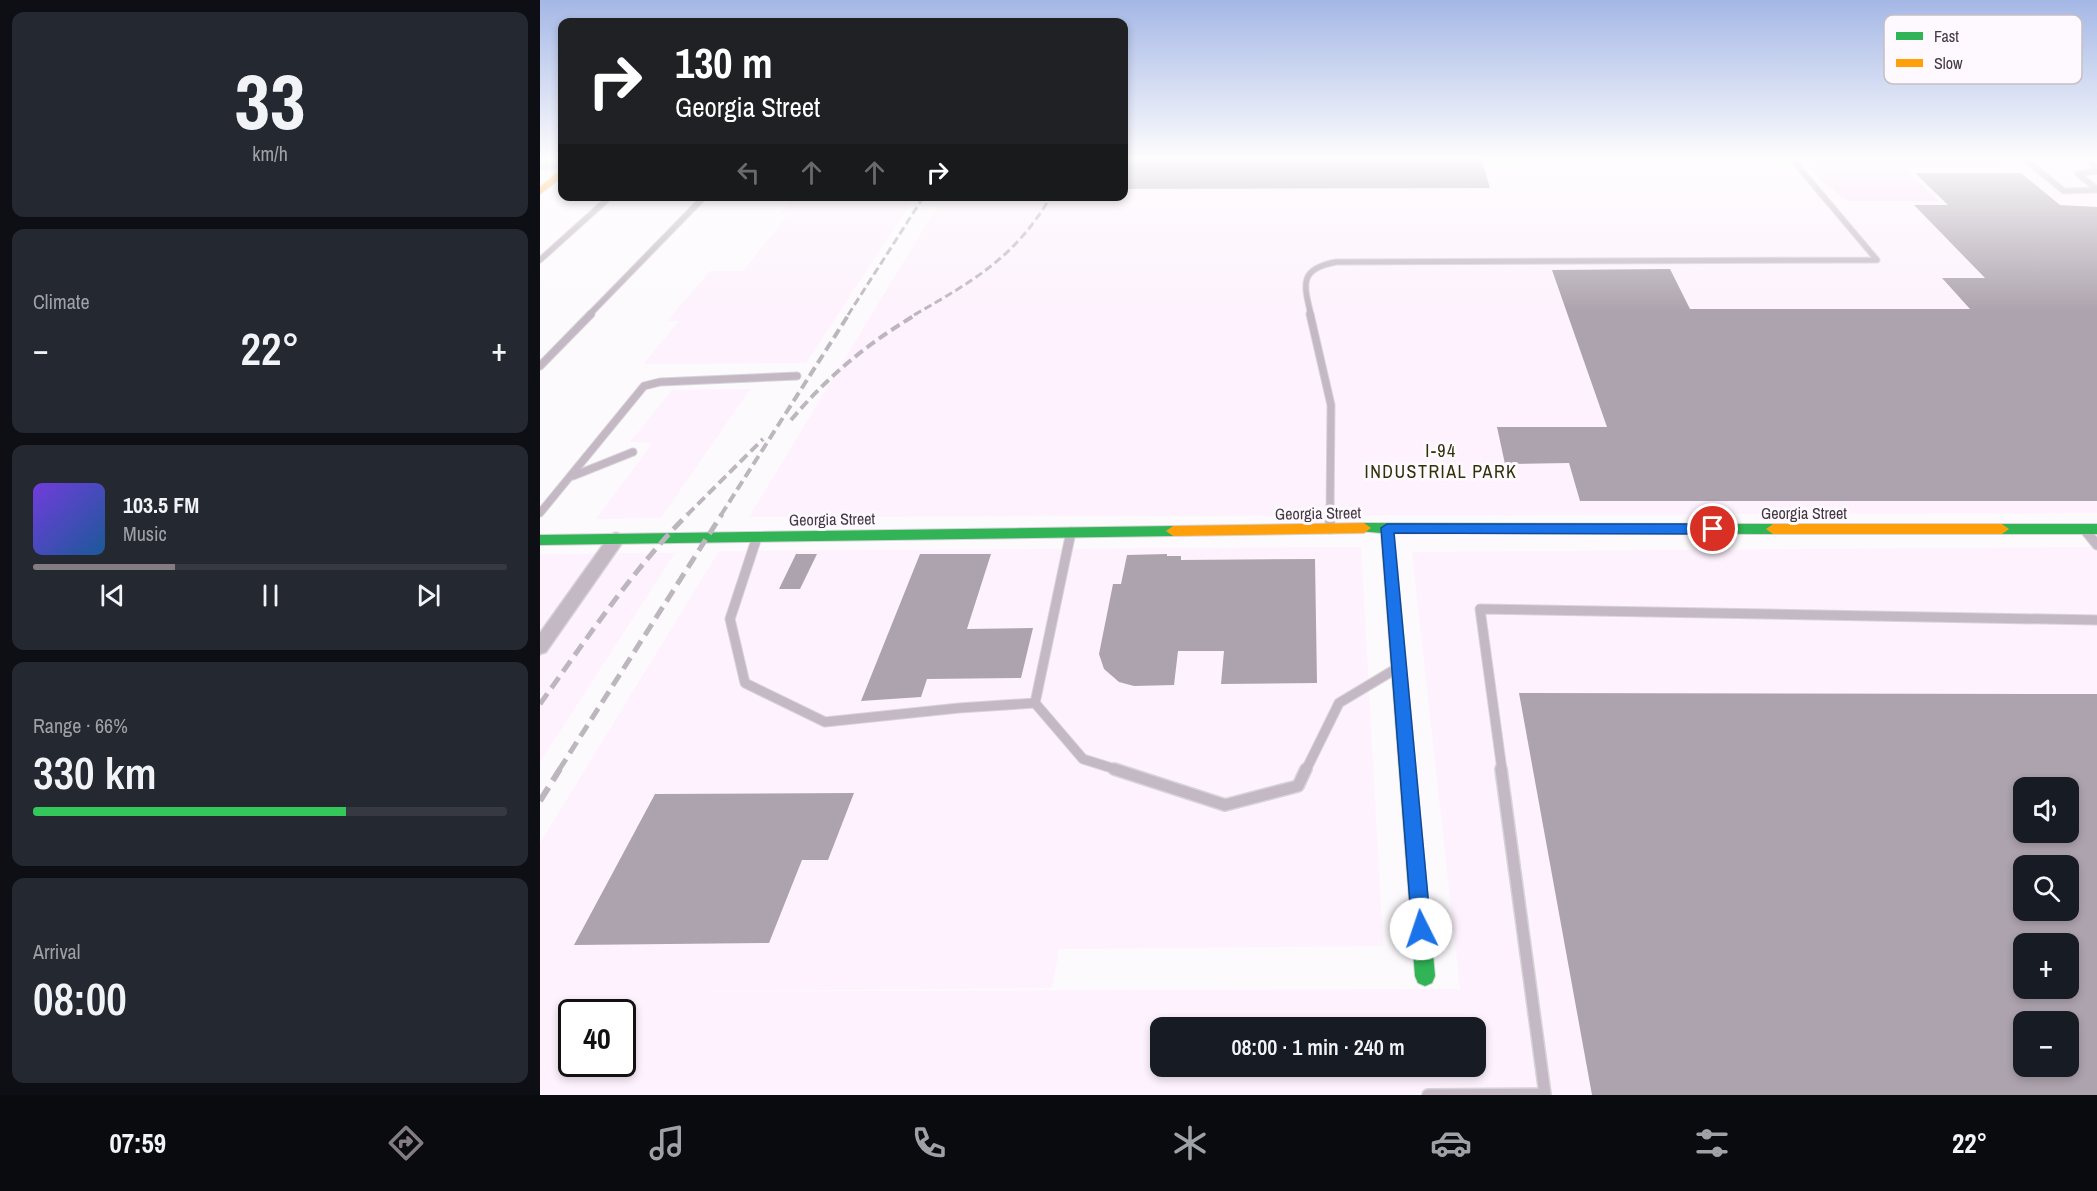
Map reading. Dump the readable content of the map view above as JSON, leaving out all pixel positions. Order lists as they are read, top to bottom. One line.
{"streets":{"street":["Georgia Street"]},"districts":["I-94 INDUSTRIAL PARK"],"legend":["Fast","Slow"],"page":{"tile":[["33","km/h"],"Climate",["Range · 66%","330 km"],["Arrival","08:00"]],"turn":["130 m","Georgia Street"],"heat":["−","22°","+"],"song":["103.5 FM","Music"],"map_buttons":["+","−"],"limit":"40","trip":"08:00 · 1 min · 240 m","tabs":["07:59","22°"]}}
